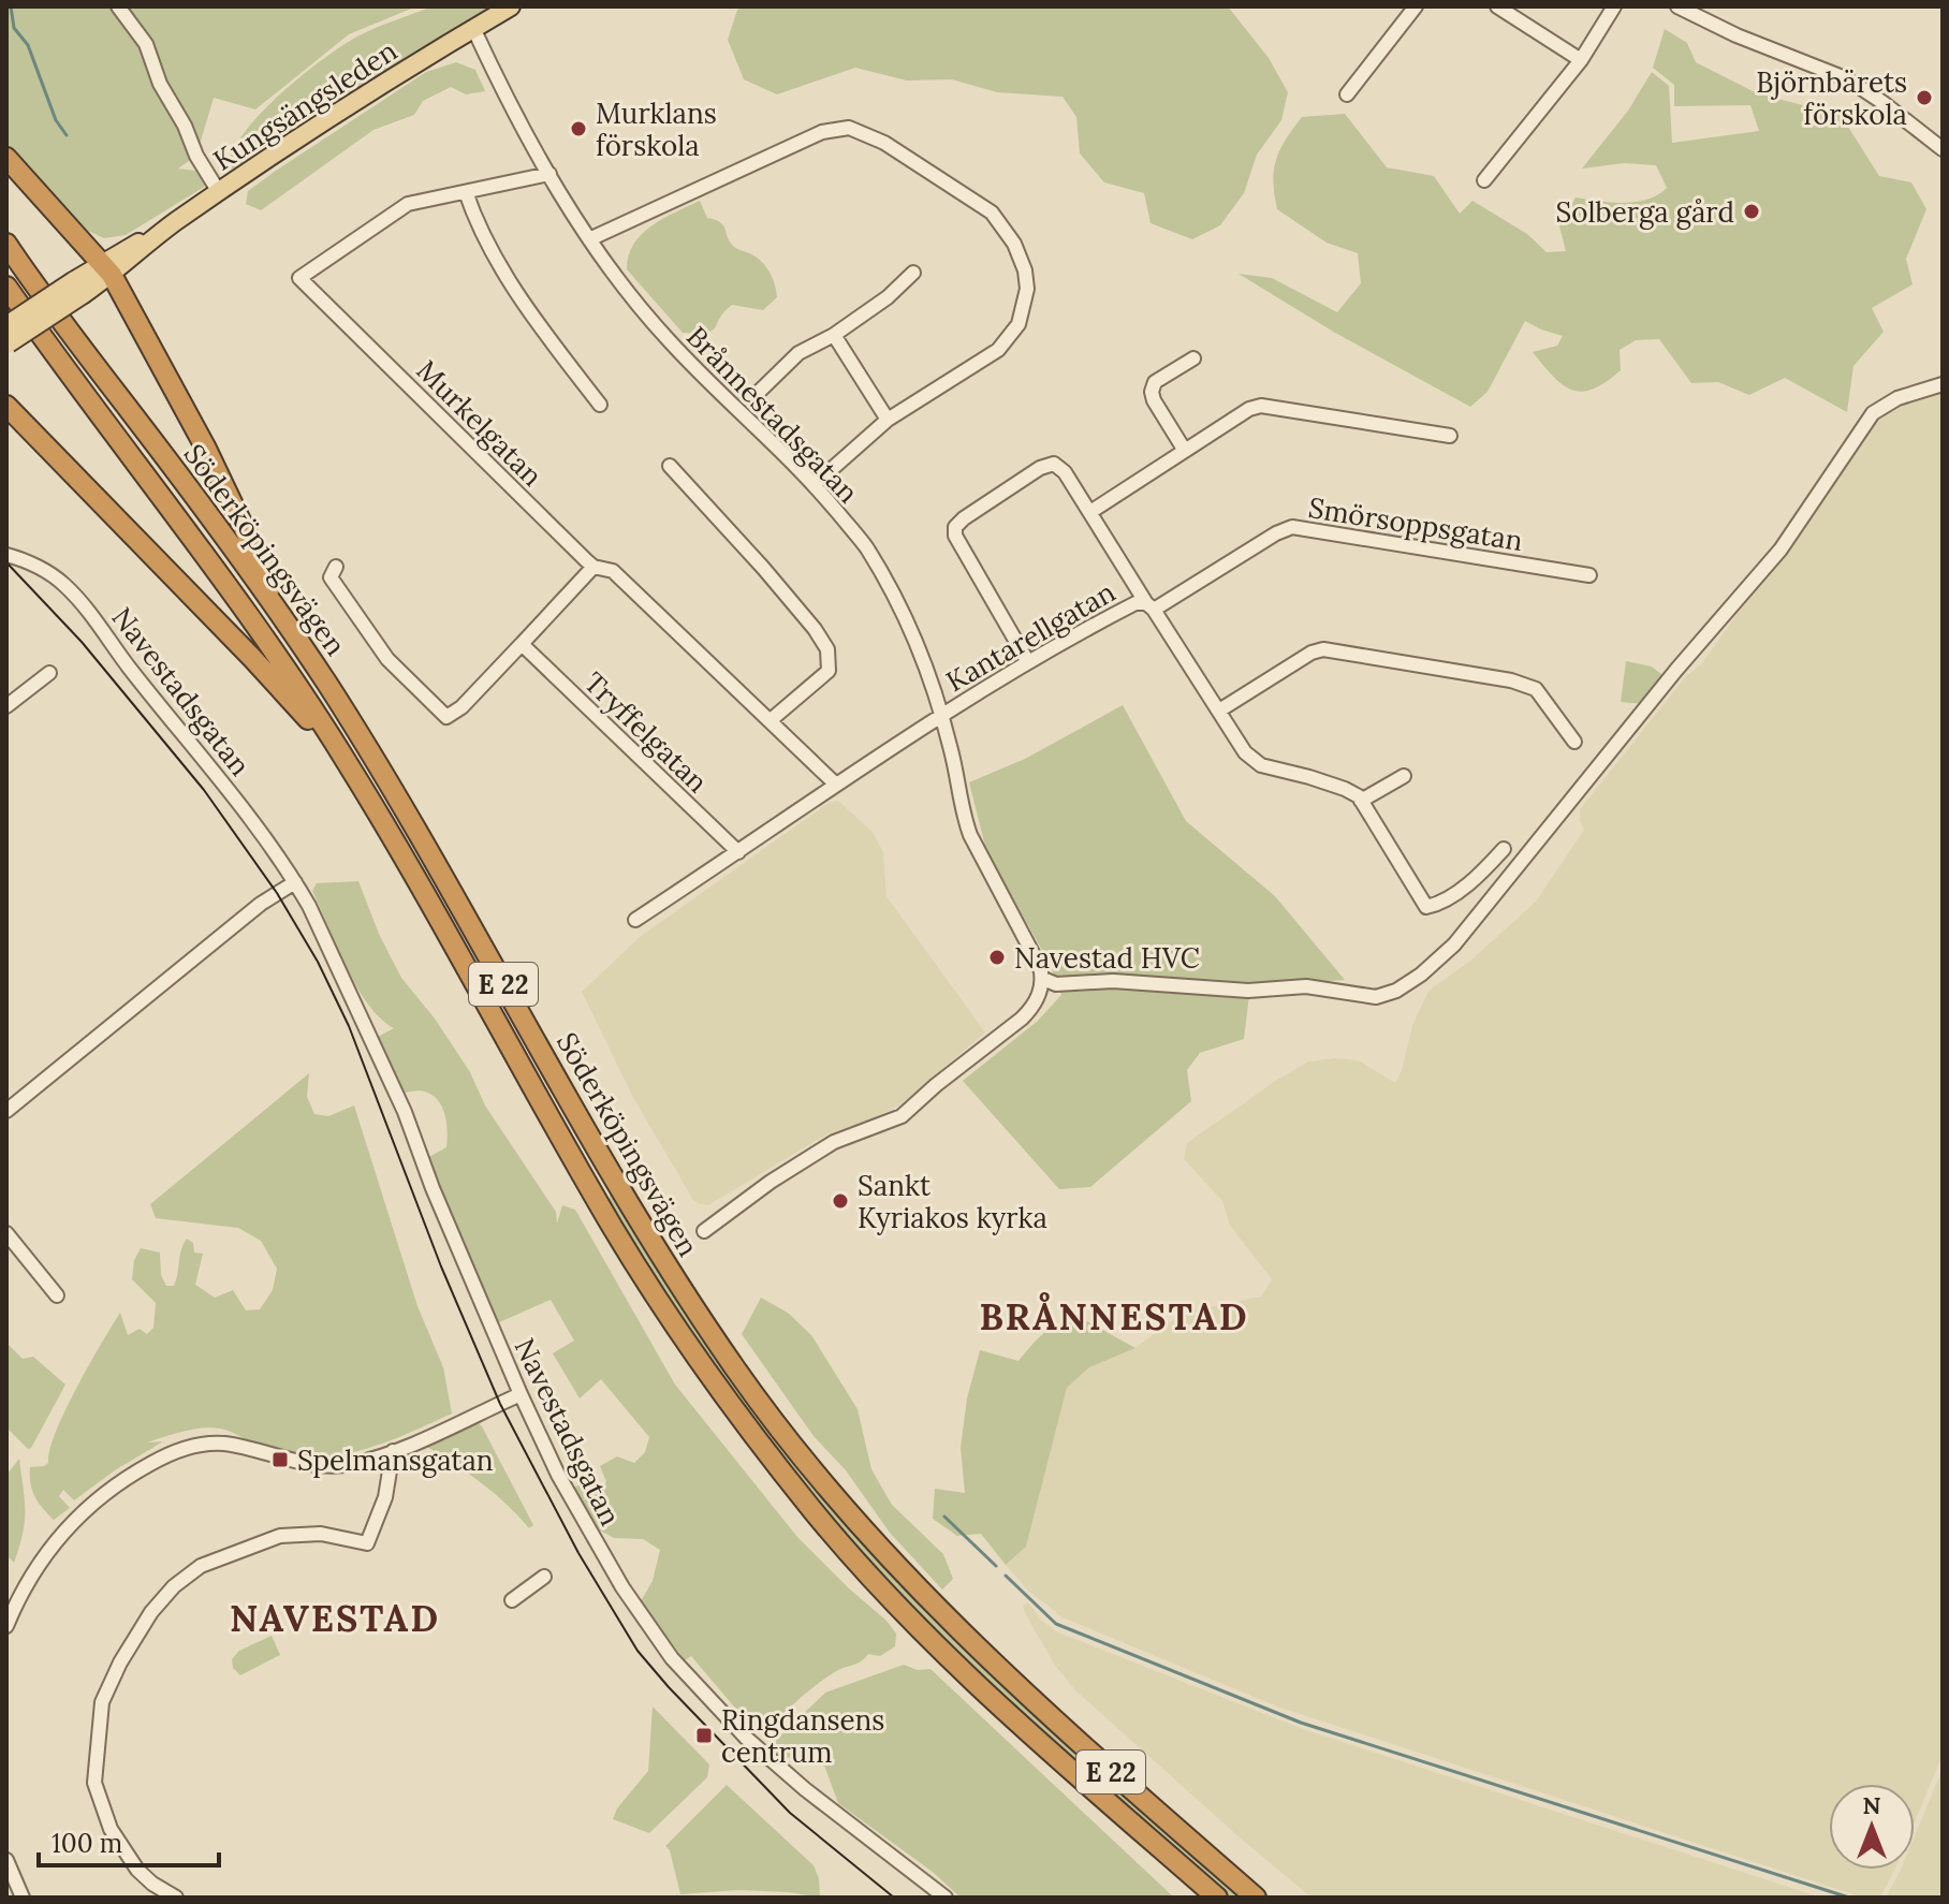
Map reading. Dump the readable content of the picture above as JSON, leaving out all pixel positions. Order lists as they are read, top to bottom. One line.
{"streets":{"highway":["Söderköpingsvägen","E 22"],"main road":["Kungsängsleden"],"street":["Brånnestadsgatan","Murkelgatan","Smörsoppsgatan","Kantarellgatan","Navestadsgatan","Tryffelgatan"]},"crossings":[["Kungsängsleden","Brånnestadsgatan"],["Brånnestadsgatan","Murkelgatan"],["Brånnestadsgatan","Kantarellgatan"],["Smörsoppsgatan","Kantarellgatan"]],"districts":["BRÅNNESTAD","NAVESTAD"],"places":{"other":["Björnbärets förskola","Murklans förskola","Solberga gård","Navestad HVC","Sankt Kyriakos kyrka"],"transit":["Spelmansgatan","Ringdansens centrum"]},"scale_bar":"100 m","north":"top"}
